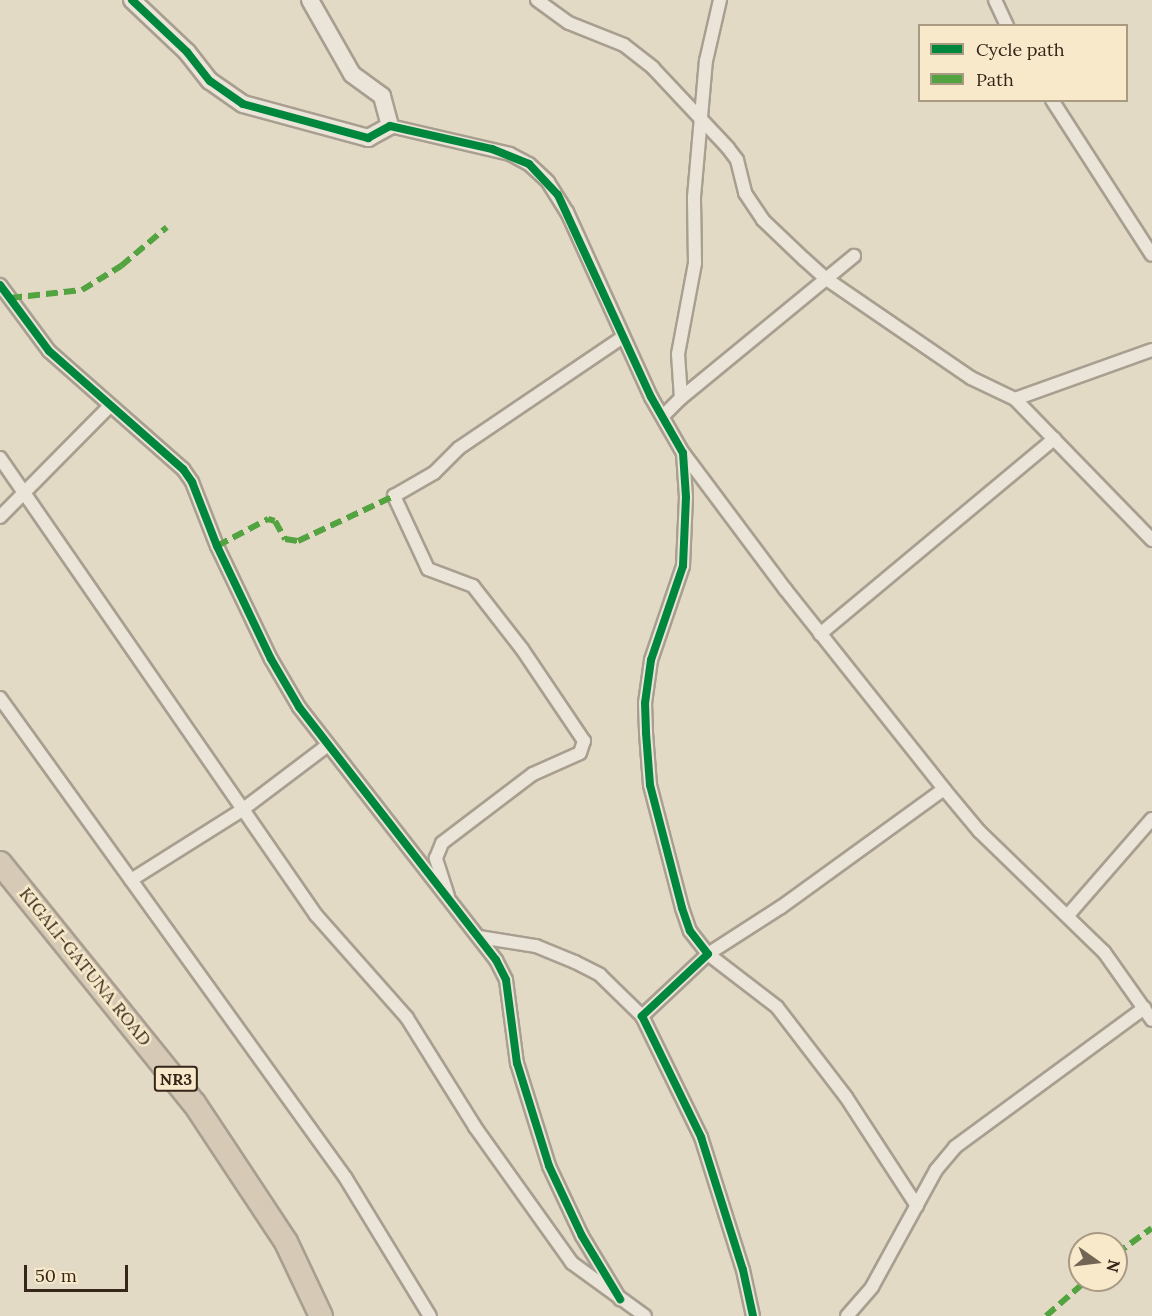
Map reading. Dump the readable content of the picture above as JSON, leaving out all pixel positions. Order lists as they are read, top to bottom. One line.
{"streets":{"highway":["KIGALI-GATUNA ROAD","NR3"]},"legend":["Cycle path","Path"],"scale_bar":"50 m","north":"right"}
